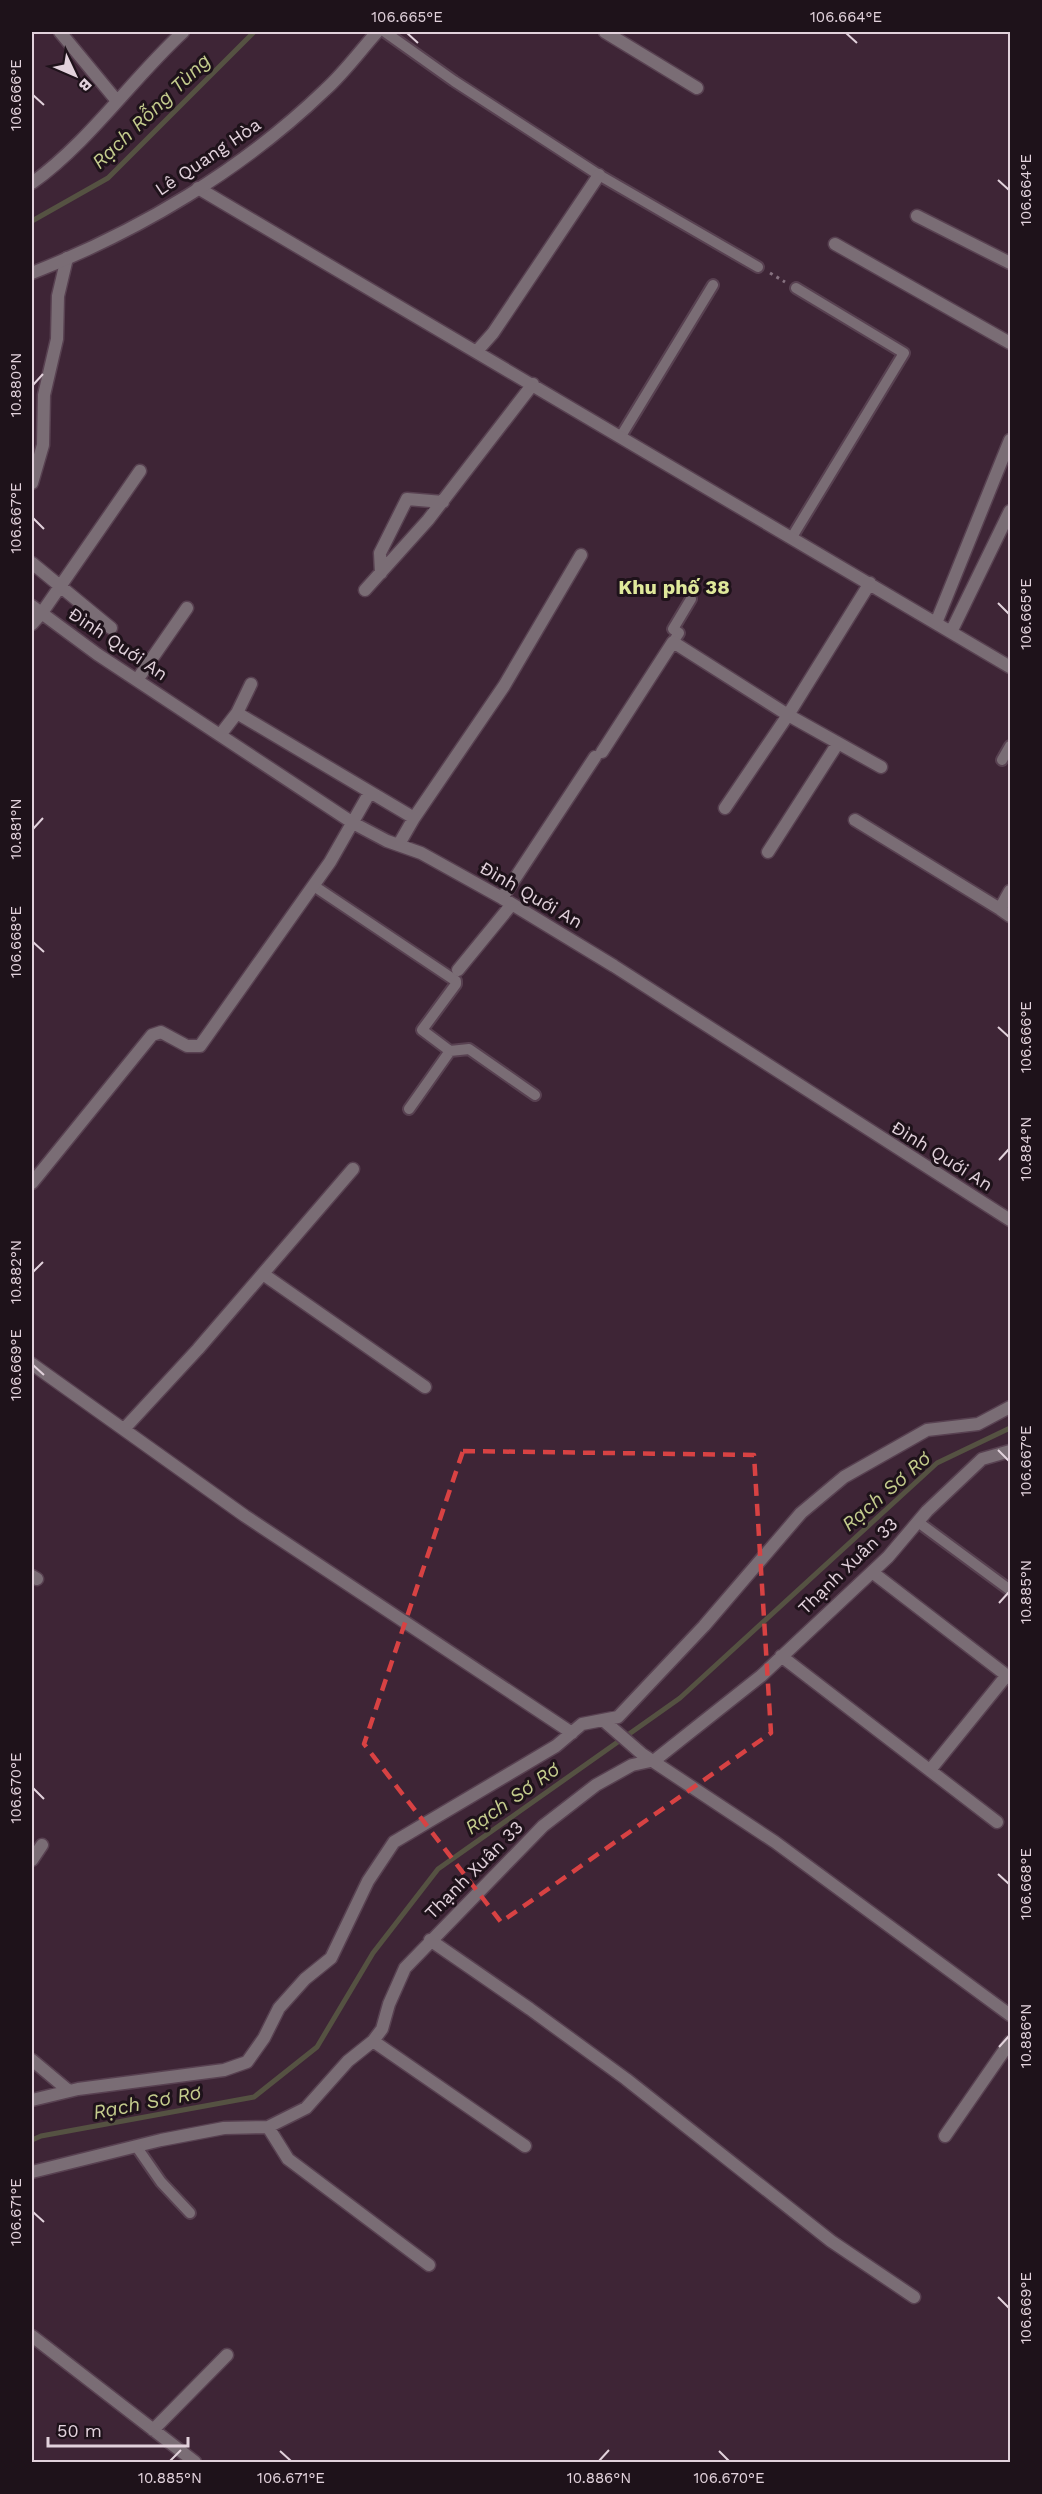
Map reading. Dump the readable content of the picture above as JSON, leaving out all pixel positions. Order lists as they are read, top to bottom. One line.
{"streets":{"street":["Lê Quang Hòa","Đình Quới An","Thạnh Xuân 33"]},"districts":["Khu phố 38"],"water":["Rạch Rỗng Tùng","Rạch Sơ Rơ"],"scale_bar":"50 m","north":"bottom right","coordinates":["106.665°E","106.664°E","106.666°E","10.880°N","106.667°E","10.881°N","106.668°E","10.884°N","10.882°N","106.669°E","10.885°N","106.670°E","10.886°N","106.671°E"]}
